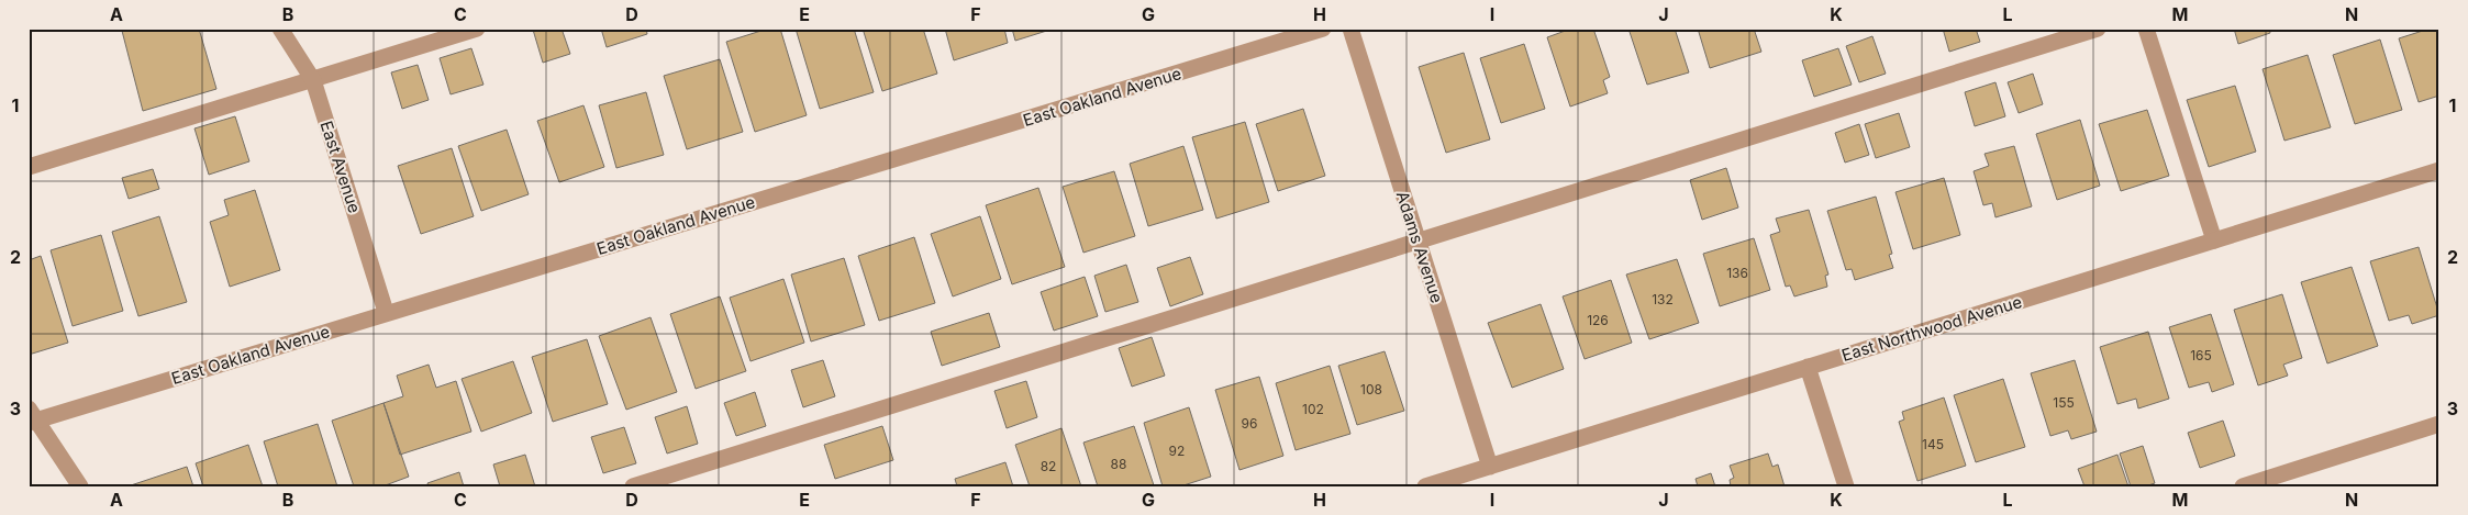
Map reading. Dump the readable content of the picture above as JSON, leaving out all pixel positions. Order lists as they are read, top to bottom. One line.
{"streets":{"street":["East Oakland Avenue","East Avenue","Adams Avenue","East Northwood Avenue"]},"crossings":[["East Oakland Avenue","East Avenue"],["Adams Avenue","East Northwood Avenue"]],"house_numbers":["136","132","126","165","108","155","102","96","145","92","88","82"],"grid":{"columns":["A","B","C","D","E","F","G","H","I","J","K","L","M","N"],"rows":["1","2","3"]}}
